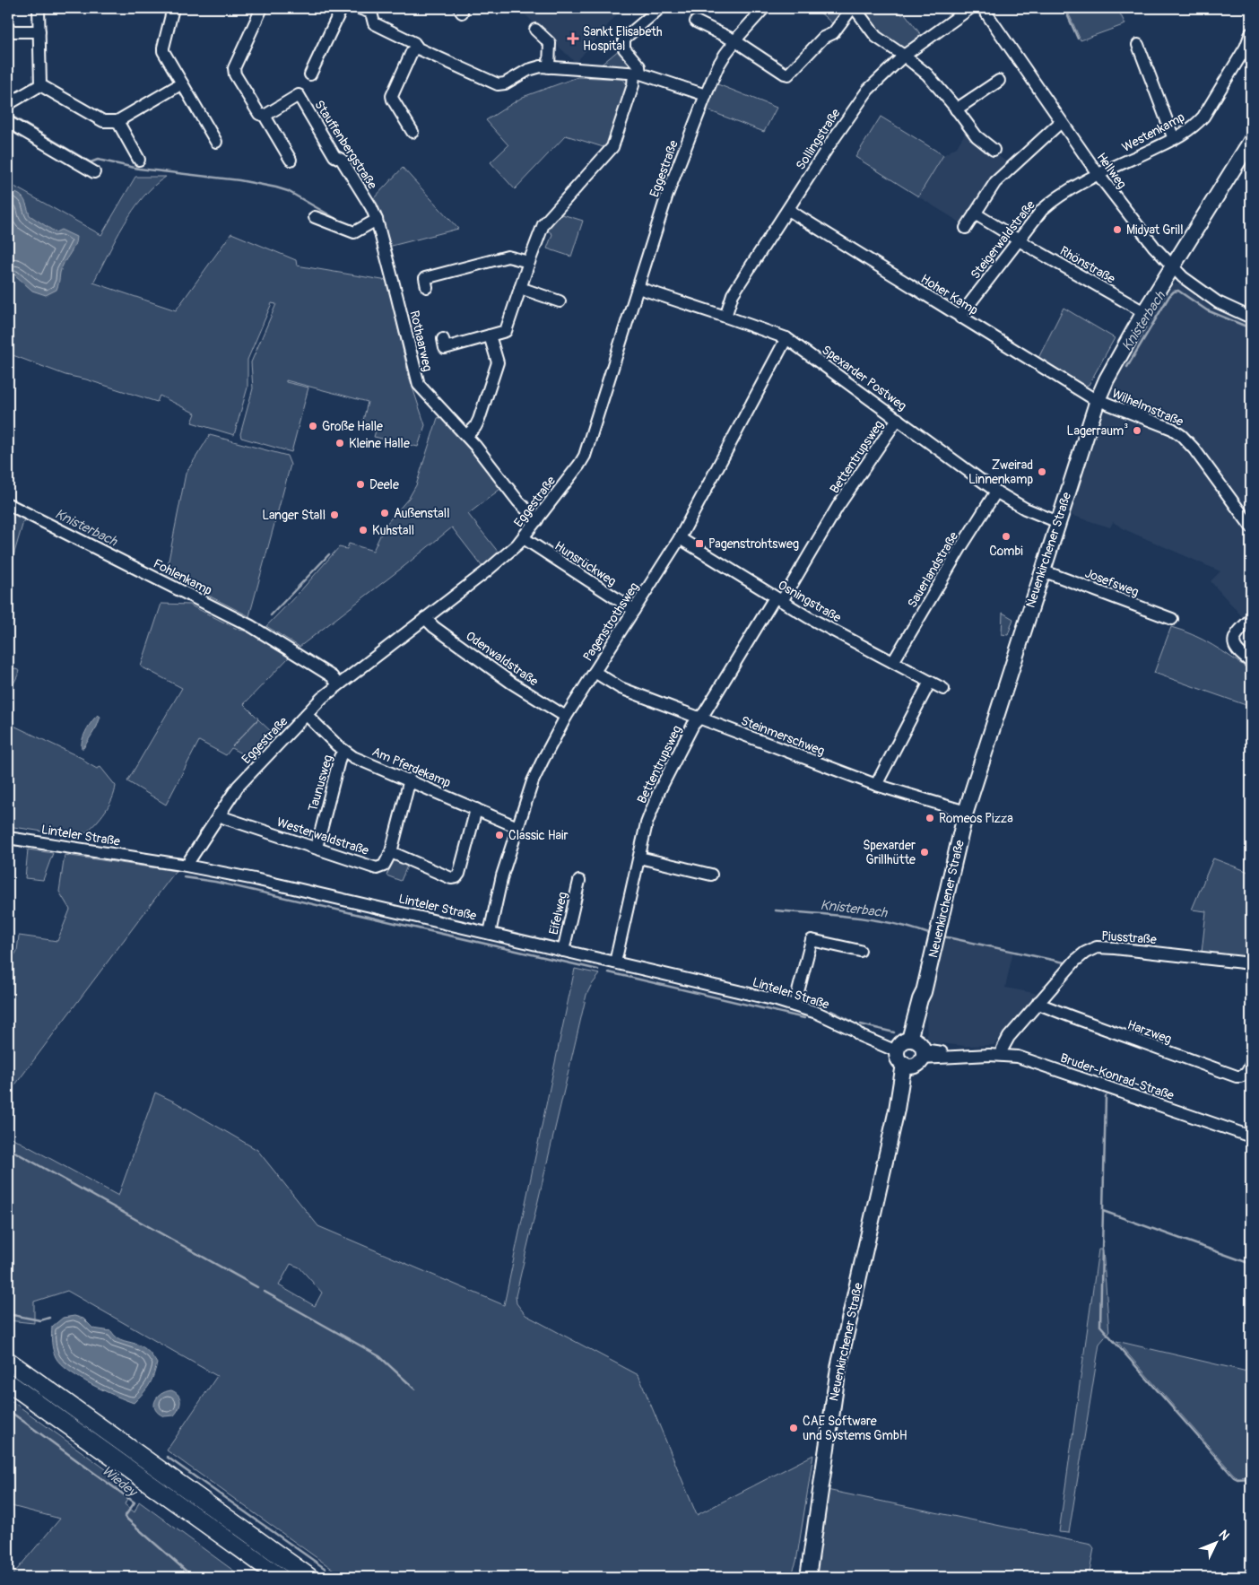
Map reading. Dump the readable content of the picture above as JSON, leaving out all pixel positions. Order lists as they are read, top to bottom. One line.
{"streets":{"main road":["Neuenkirchener Straße"],"street":["Westenkamp","Sollingstraße","Stauffenbergstraße","Eggestraße","Hellweg","Steigerwaldstraße","Rhönstraße","Hoher Kamp","Rothaarweg","Spexarder Postweg","Wilhelmstraße","Bettentrupsweg","Hunsrückweg","Sauerlandstraße","Fohlenkamp","Josefsweg","Osningstraße","Pagenstrothsweg","Odenwaldstraße","Steinmerschweg","Am Pferdekamp","Taunusweg","Linteler Straße","Westerwaldstraße","Eifelweg","Piusstraße","Harzweg","Bruder-Konrad-Straße"]},"crossings":[["Westenkamp","Hellweg"],["Westenkamp","Steigerwaldstraße"],["Sollingstraße","Hoher Kamp"],["Sollingstraße","Spexarder Postweg"],["Stauffenbergstraße","Rothaarweg"],["Eggestraße","Rothaarweg"],["Eggestraße","Spexarder Postweg"],["Eggestraße","Hunsrückweg"],["Eggestraße","Fohlenkamp"],["Eggestraße","Odenwaldstraße"],["Eggestraße","Am Pferdekamp"],["Eggestraße","Linteler Straße"],["Eggestraße","Westerwaldstraße"],["Hellweg","Steigerwaldstraße"],["Hellweg","Neuenkirchener Straße"],["Steigerwaldstraße","Rhönstraße"],["Steigerwaldstraße","Hoher Kamp"],["Rhönstraße","Neuenkirchener Straße"],["Hoher Kamp","Wilhelmstraße"],["Hoher Kamp","Neuenkirchener Straße"],["Spexarder Postweg","Bettentrupsweg"],["Spexarder Postweg","Neuenkirchener Straße"],["Spexarder Postweg","Sauerlandstraße"],["Spexarder Postweg","Pagenstrothsweg"],["Wilhelmstraße","Neuenkirchener Straße"],["Bettentrupsweg","Osningstraße"],["Bettentrupsweg","Steinmerschweg"],["Bettentrupsweg","Linteler Straße"],["Neuenkirchener Straße","Josefsweg"],["Neuenkirchener Straße","Steinmerschweg"],["Neuenkirchener Straße","Linteler Straße"],["Neuenkirchener Straße","Bruder-Konrad-Straße"],["Hunsrückweg","Pagenstrothsweg"],["Sauerlandstraße","Osningstraße"],["Osningstraße","Pagenstrothsweg"],["Pagenstrothsweg","Odenwaldstraße"],["Pagenstrothsweg","Steinmerschweg"],["Pagenstrothsweg","Am Pferdekamp"],["Pagenstrothsweg","Linteler Straße"],["Am Pferdekamp","Taunusweg"],["Am Pferdekamp","Westerwaldstraße"],["Taunusweg","Westerwaldstraße"],["Linteler Straße","Eifelweg"],["Linteler Straße","Bruder-Konrad-Straße"],["Piusstraße","Harzweg"],["Piusstraße","Bruder-Konrad-Straße"]],"water":["Knisterbach","Wiedey"],"places":{"health":["Sankt Elisabeth Hospital"],"other":["Midyat Grill","Große Halle","Lagerraum³","Kleine Halle","Zweirad Linnenkamp","Deele","Außenstall","Langer Stall","Kuhstall","Combi","Romeos Pizza","Classic Hair","Spexarder Grillhütte","CAE Software und Systems GmbH"],"transit":["Pagenstrohtsweg"]},"north":"top right"}
